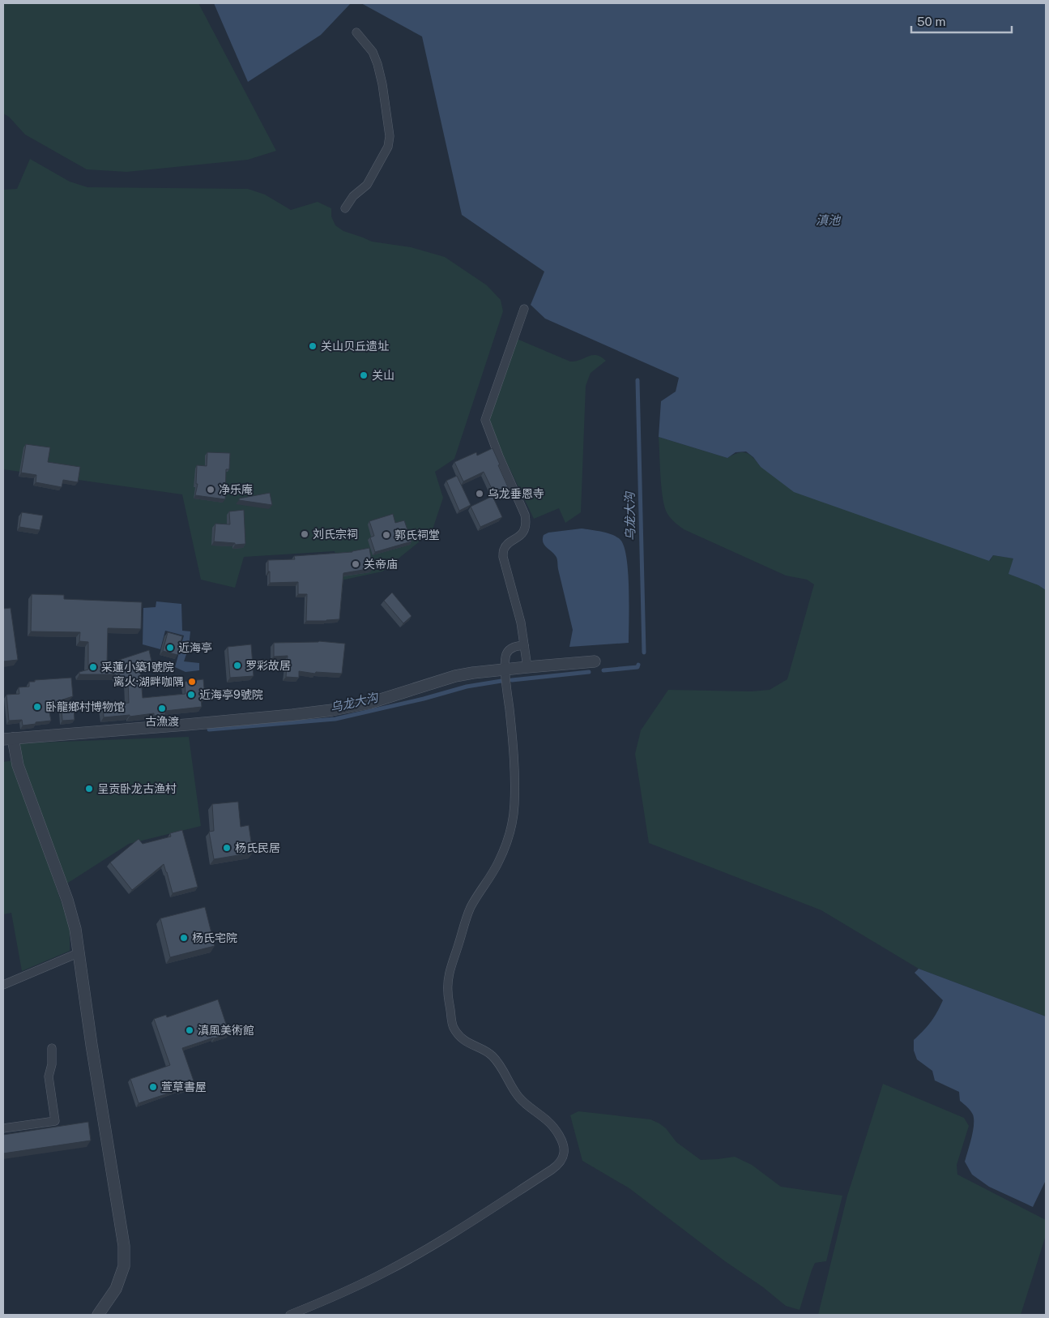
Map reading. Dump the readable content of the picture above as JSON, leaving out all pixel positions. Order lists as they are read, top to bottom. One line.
{"water":["滇池","乌龙大沟"],"places":["关山贝丘遗址","关山","净乐庵","乌龙垂恩寺","刘氏宗祠","郭氏祠堂","关帝庙","近海亭","罗彩故居","采蓮小築1號院","离火·湖畔咖隅","近海亭9號院","卧龍鄉村博物馆","古漁渡","呈贡卧龙古渔村","杨氏民居","杨氏宅院","滇風美術館","萱草書屋"],"scale_bar":"50 m"}
